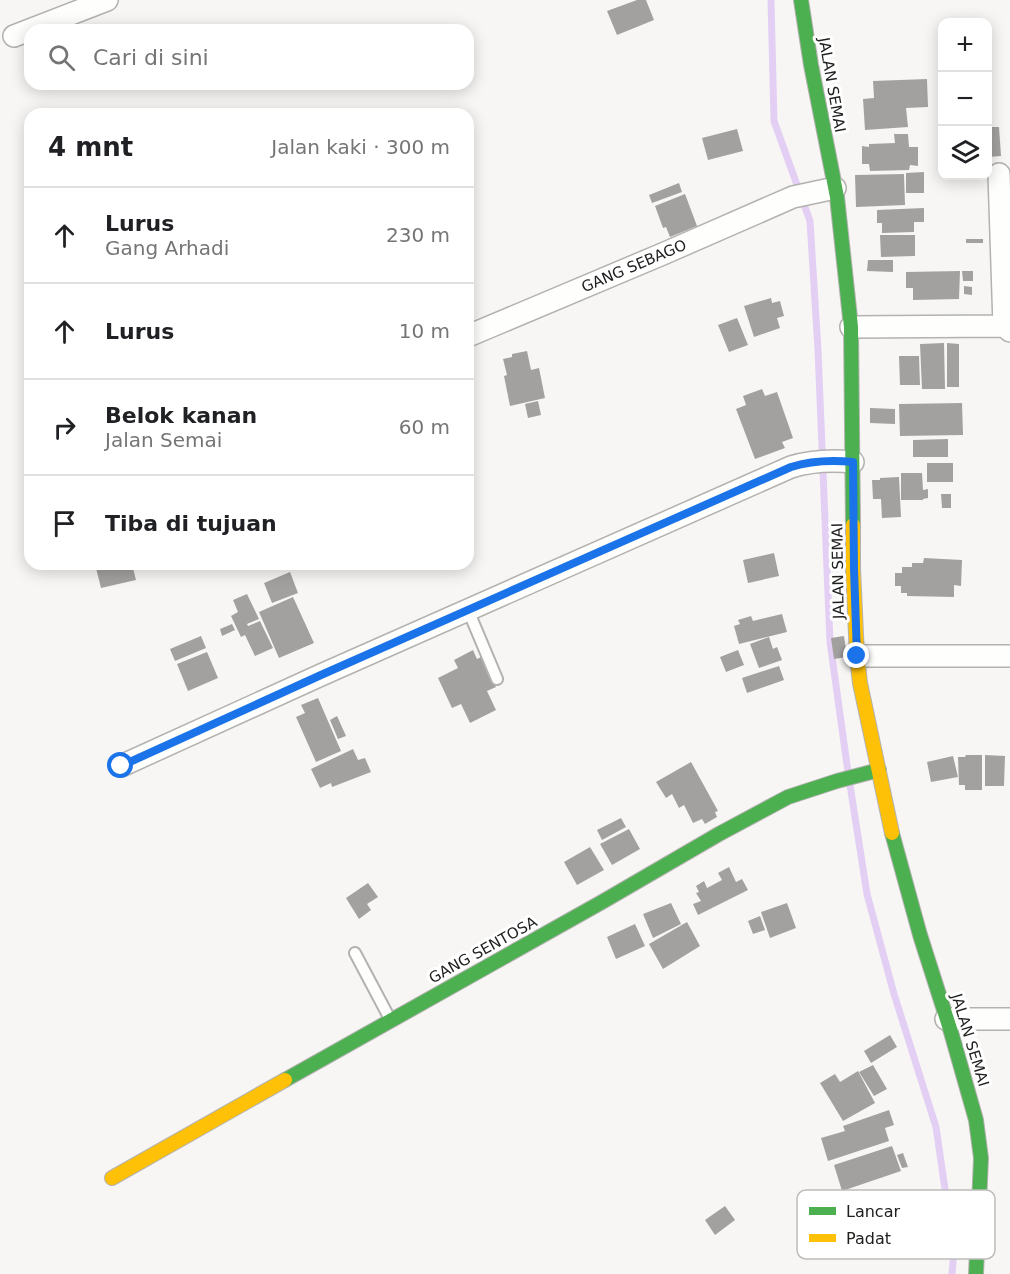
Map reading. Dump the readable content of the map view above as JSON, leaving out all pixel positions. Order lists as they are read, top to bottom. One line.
{"streets":{"street":["JALAN SEMAI","GANG SEBAGO","GANG SENTOSA"]},"crossings":[["JALAN SEMAI","GANG SEBAGO"],["JALAN SEMAI","GANG SENTOSA"]],"legend":["Lancar","Padat"],"page":{"map_buttons":["+","−"],"search":"Cari di sini","heading":["4 mnt","Jalan kaki · 300 m"],"list":[["Lurus","Gang Arhadi","230 m"],["Lurus","10 m"],["Belok kanan","Jalan Semai","60 m"],"Tiba di tujuan"]}}
